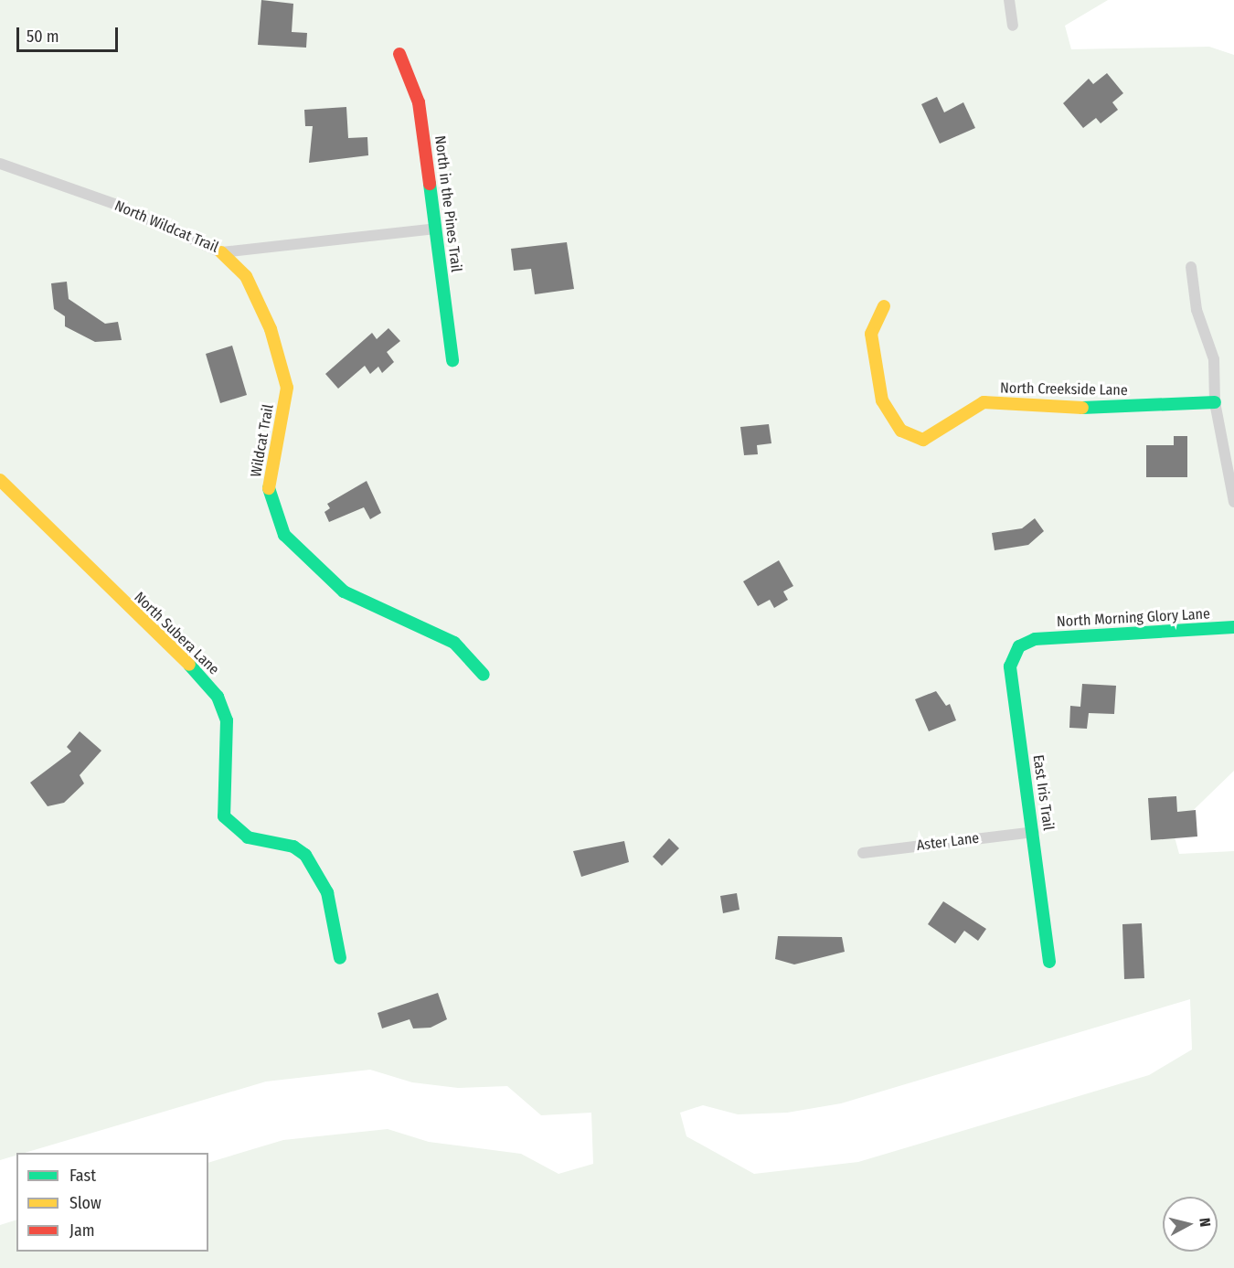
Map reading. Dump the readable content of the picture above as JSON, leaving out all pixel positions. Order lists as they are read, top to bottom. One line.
{"streets":{"street":["North in the Pines Trail","North Wildcat Trail","North Creekside Lane","Wildcat Trail","North Morning Glory Lane","North Subera Lane","East Iris Trail","Aster Lane"]},"crossings":[["North in the Pines Trail","North Wildcat Trail"],["North Wildcat Trail","Wildcat Trail"],["North Morning Glory Lane","East Iris Trail"],["East Iris Trail","Aster Lane"]],"legend":["Fast","Slow","Jam"],"scale_bar":"50 m","north":"right"}
